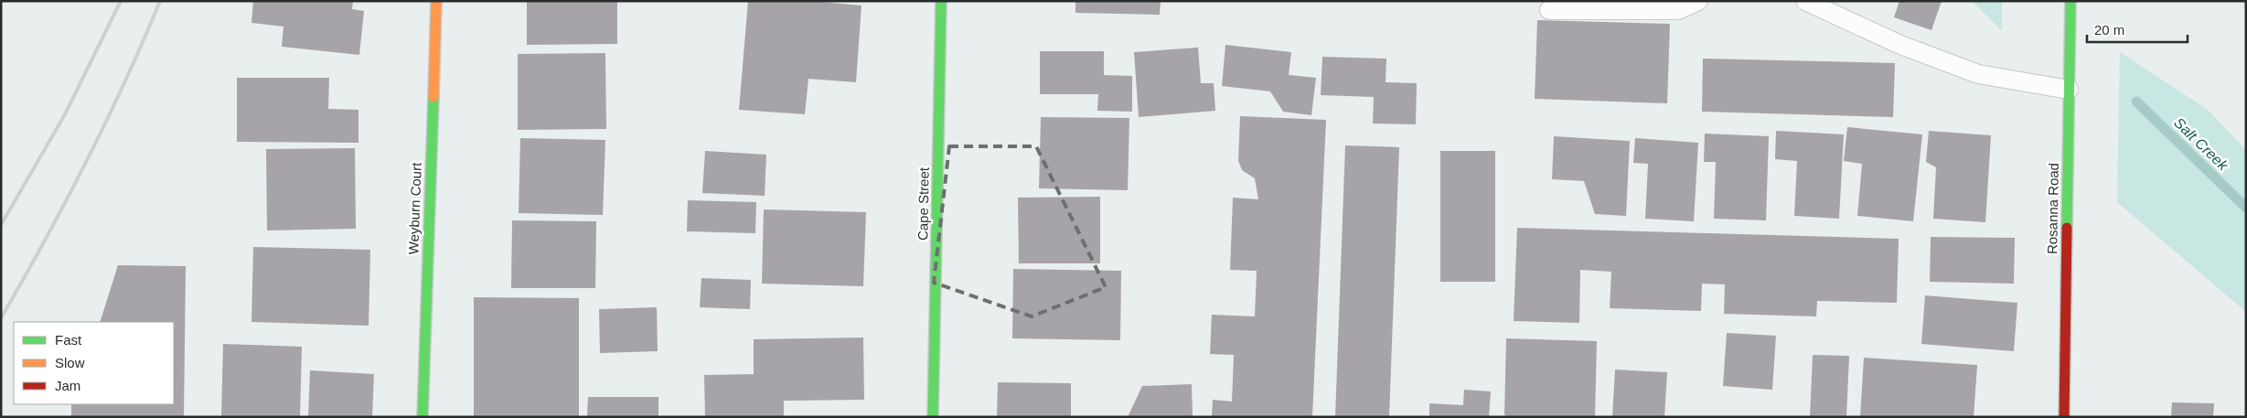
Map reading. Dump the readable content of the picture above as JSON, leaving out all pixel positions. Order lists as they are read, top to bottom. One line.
{"streets":{"main road":["Cape Street","Weyburn Court","Rosanna Road"]},"water":["Salt Creek"],"legend":["Fast","Slow","Jam"],"scale_bar":"20 m"}
